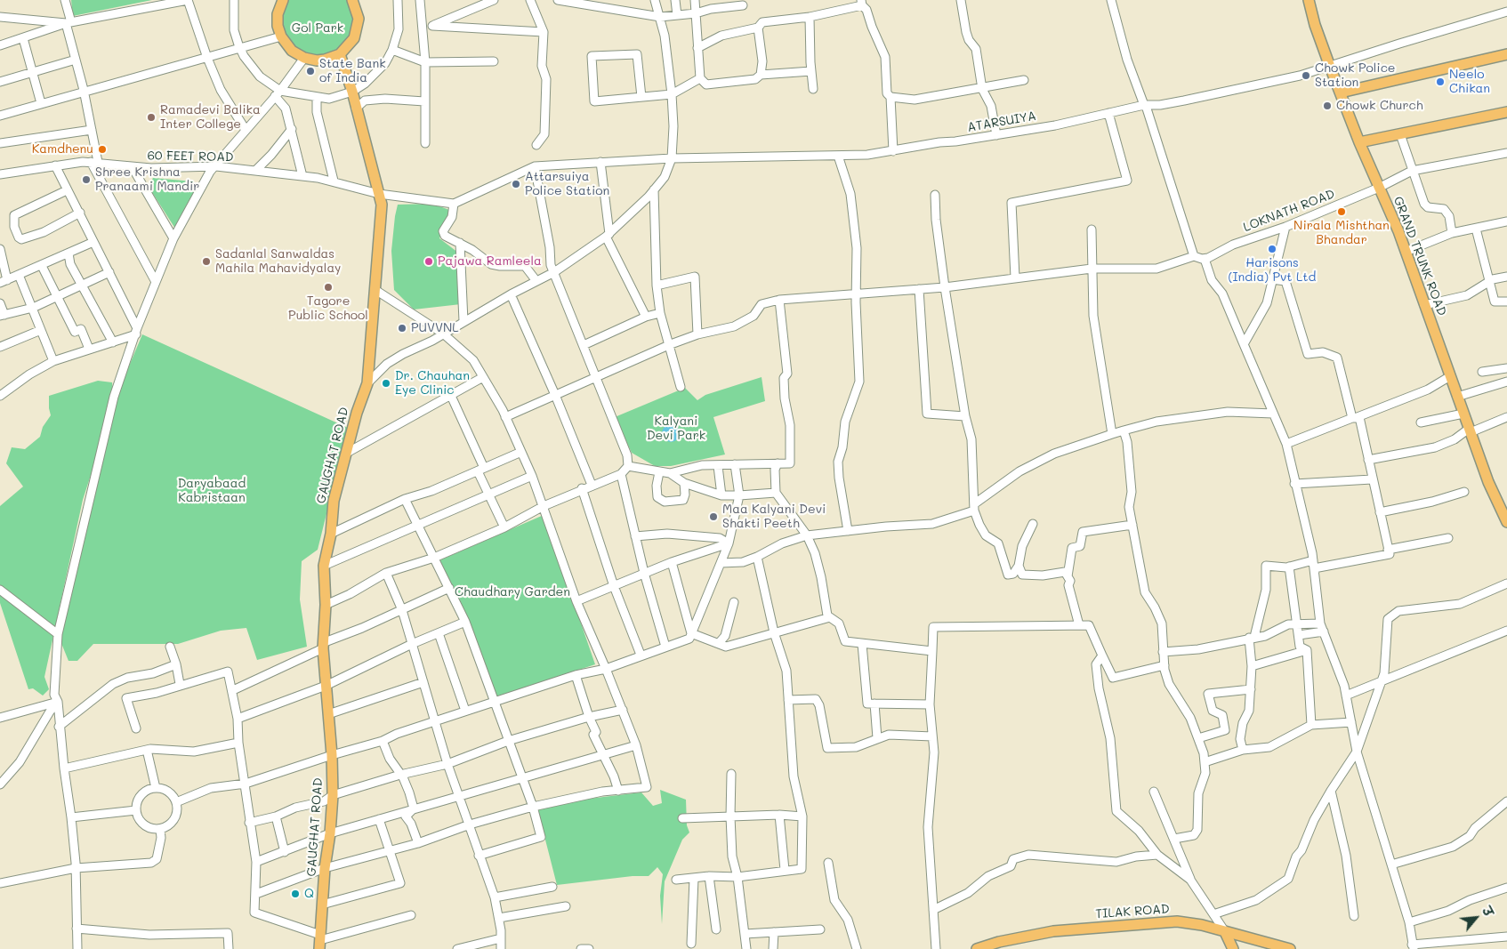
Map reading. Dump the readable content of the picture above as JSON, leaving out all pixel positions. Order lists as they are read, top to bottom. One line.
{"streets":{"main road":["GRAND TRUNK ROAD","GAUGHAT ROAD","TILAK ROAD"],"street":["ATARSUIYA","60 FEET ROAD","LOKNATH ROAD"]},"crossings":[["ATARSUIYA","GRAND TRUNK ROAD"],["60 FEET ROAD","GAUGHAT ROAD"],["LOKNATH ROAD","GRAND TRUNK ROAD"]],"parks":["Gol Park","Kalyani Devi Park","Daryabaad Kabristaan","Chaudhary Garden"],"places":["State Bank of India","Chowk Police Station","Neelo Chikan","Chowk Church","Ramadevi Balika Inter College","Kamdhenu","Shree Krishna Pranaami Mandir","Attarsuiya Police Station","Nirala Mishthan Bhandar","Harisons (India) Pvt Ltd","Sadanlal Sanwaldas Mahila Mahavidyalay","Pajawa Ramleela","Tagore Public School","PUVVNL","Dr. Chauhan Eye Clinic","Maa Kalyani Devi Shakti Peeth","Q"],"north":"top right"}
